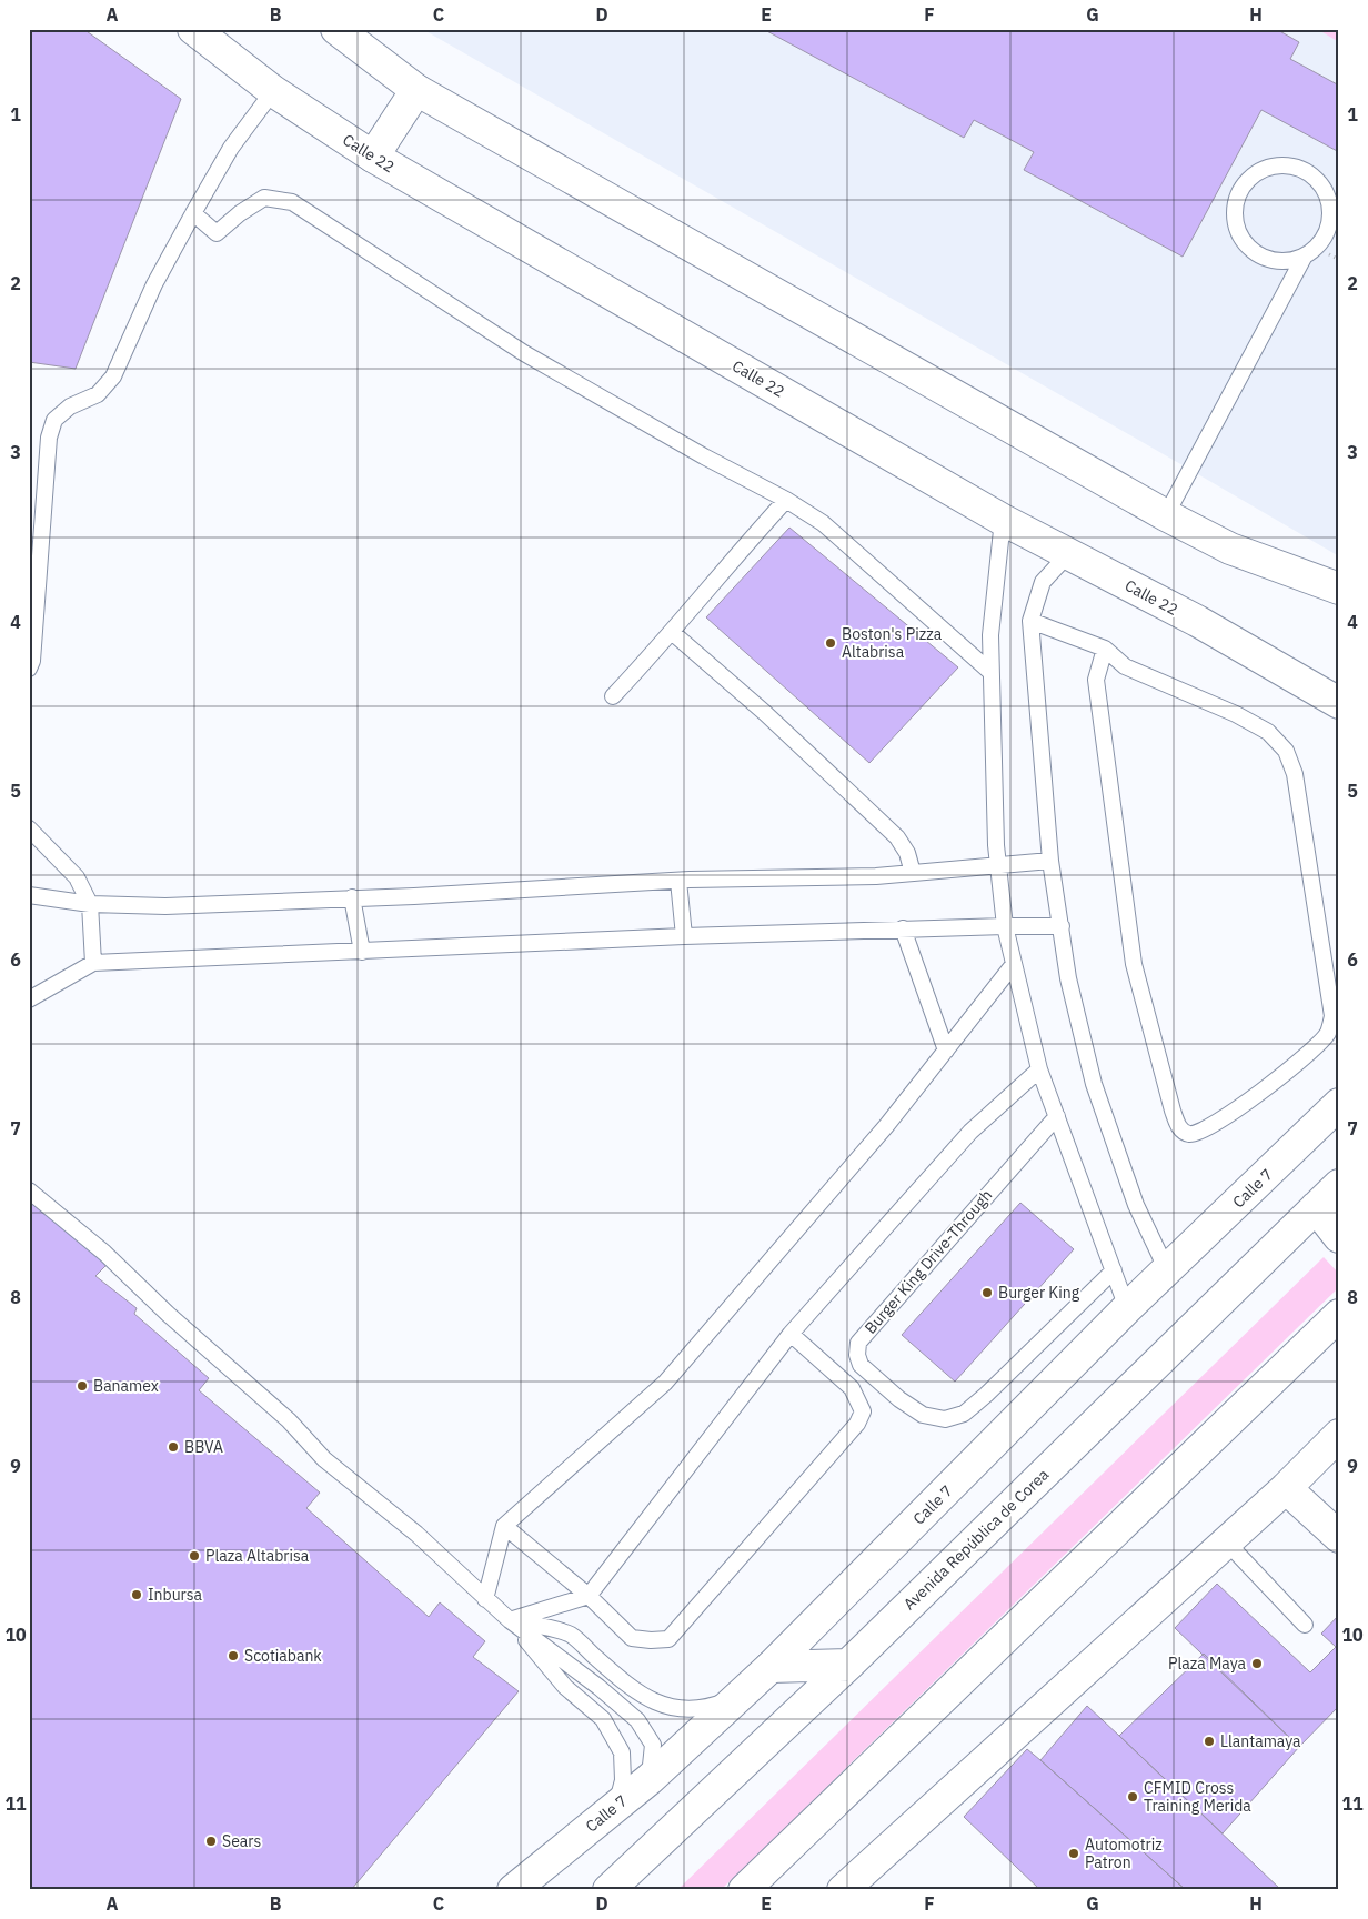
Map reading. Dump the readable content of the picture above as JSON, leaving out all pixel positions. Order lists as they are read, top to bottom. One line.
{"streets":{"street":["Calle 22","Calle 7","Avenida República de Corea"],"lane":["Burger King Drive-Through"]},"places":["Boston's Pizza Altabrisa","Burger King","Banamex","BBVA","Plaza Altabrisa","Inbursa","Scotiabank","Plaza Maya","Llantamaya","CFMID Cross Training Merida","Sears","Automotriz Patron"],"grid":{"columns":["A","B","C","D","E","F","G","H"],"rows":["1","2","3","4","5","6","7","8","9","10","11"]}}
